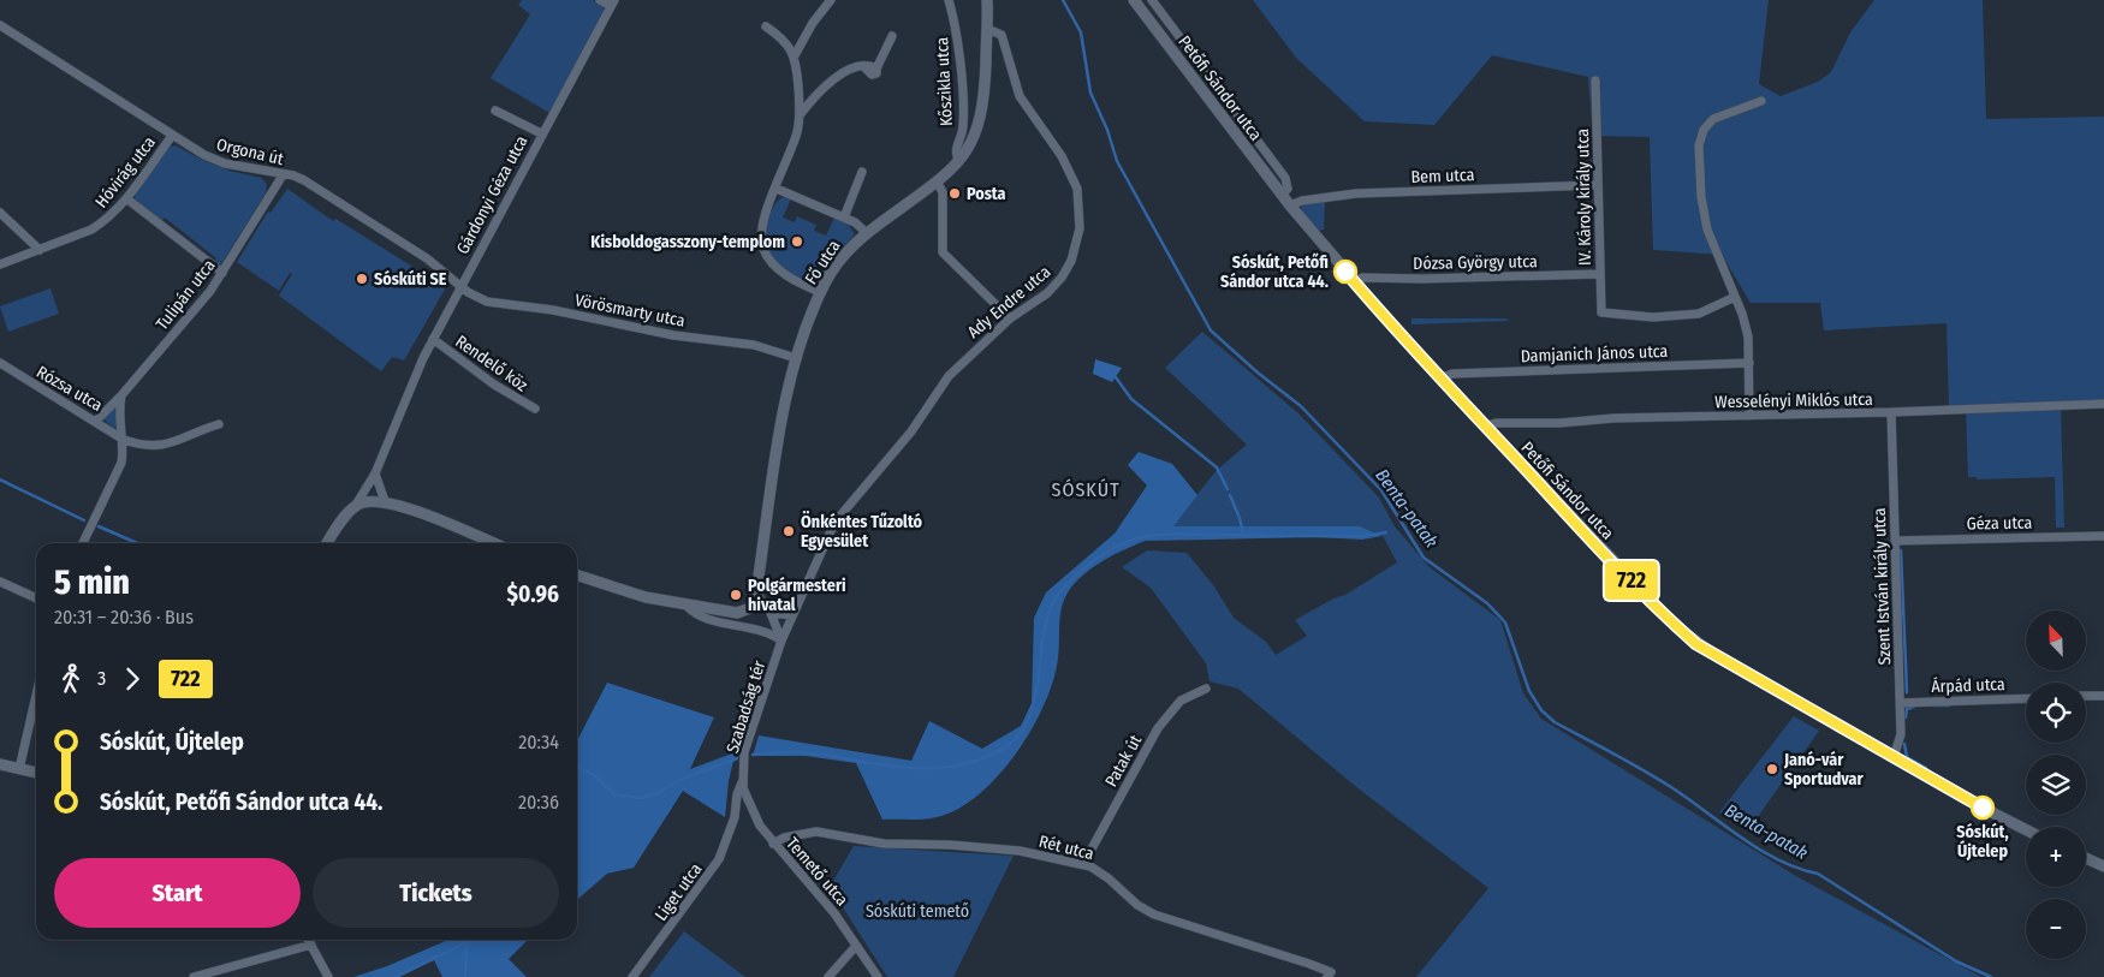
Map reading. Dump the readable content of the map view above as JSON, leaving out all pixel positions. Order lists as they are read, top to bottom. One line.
{"streets":{"main road":["Petőfi Sándor utca","Fő utca"],"street":["Kőszikla utca","Orgona út","Hóvirág utca","Bem utca","Gárdonyi Géza utca","IV. Károly király utca","Dózsa György utca","Tulipán utca","Ady Endre utca","Vörösmarty utca","Damjanich János utca","Rendelő köz","Rózsa utca","Wesselényi Miklós utca","Géza utca","Szent István király utca","Árpád utca","Szabadság tér","Patak út","Rét utca","Temető utca","Liget utca"]},"crossings":[["Kőszikla utca","Fő utca"],["Petőfi Sándor utca","Bem utca"],["Petőfi Sándor utca","Dózsa György utca"],["Petőfi Sándor utca","Damjanich János utca"],["Petőfi Sándor utca","Wesselényi Miklós utca"],["Petőfi Sándor utca","Szent István király utca"],["Orgona út","Hóvirág utca"],["Orgona út","Gárdonyi Géza utca"],["Orgona út","Tulipán utca"],["Orgona út","Vörösmarty utca"],["Bem utca","IV. Károly király utca"],["Gárdonyi Géza utca","Vörösmarty utca"],["Gárdonyi Géza utca","Rendelő köz"],["IV. Károly király utca","Dózsa György utca"],["Fő utca","Ady Endre utca"],["Fő utca","Vörösmarty utca"],["Tulipán utca","Rózsa utca"],["Ady Endre utca","Szabadság tér"],["Wesselényi Miklós utca","Szent István király utca"],["Géza utca","Szent István király utca"],["Szent István király utca","Árpád utca"],["Szabadság tér","Temető utca"],["Szabadság tér","Liget utca"],["Patak út","Rét utca"],["Rét utca","Temető utca"],["Temető utca","Liget utca"]],"districts":["SÓSKÚT"],"water":["Benta-patak"],"parks":["Sóskúti temető"],"places":["Posta","Kisboldogasszony-templom","Sóskút, Petőfi Sándor utca 44.","Sóskúti SE","Önkéntes Tűzoltó Egyesület","Polgármesteri hivatal","Janó-vár Sportudvar","Sóskút, Újtelep"],"lines":["bus line 722"],"north":"top left","page":{"on_map":"722","heading":["5 min","20:31 – 20:36 · Bus","$0.96"],"map_buttons":["+","−"],"legs":["3","722"],"list":[{"name":"Sóskút, Újtelep","value":"20:34"},{"name":"Sóskút, Petőfi Sándor utca 44.","value":"20:36"}],"buttons":["Start","Tickets"]}}
